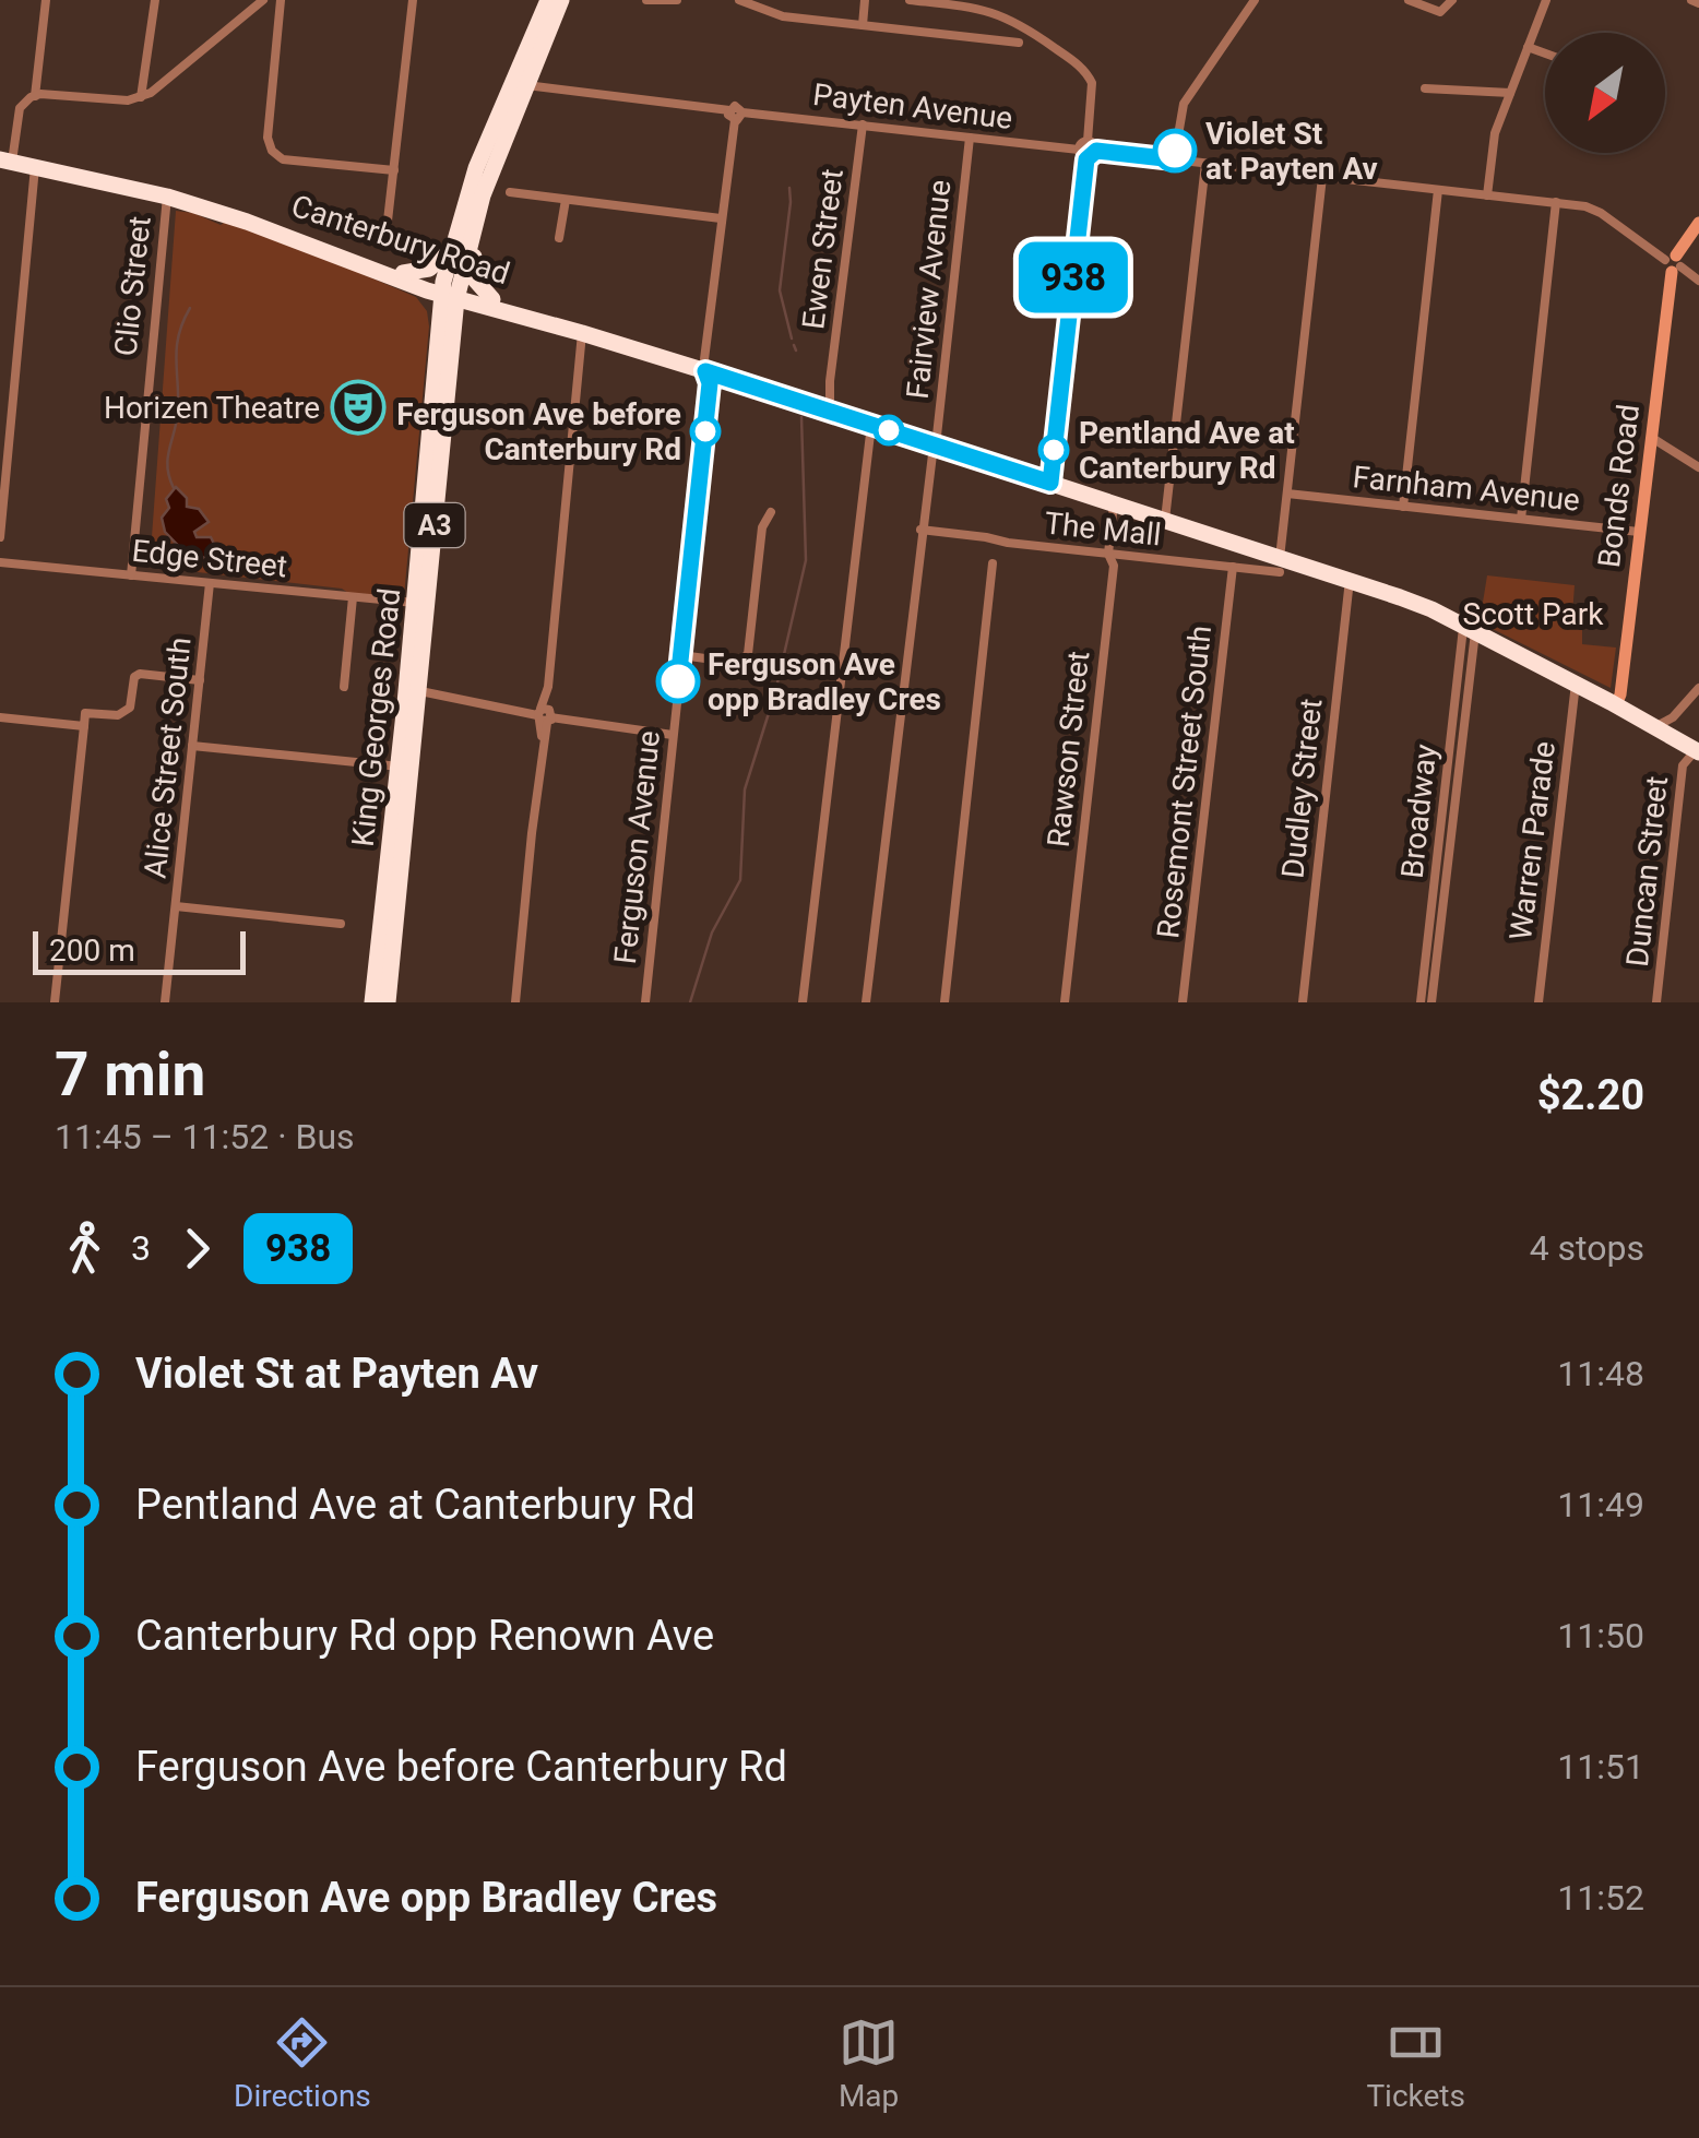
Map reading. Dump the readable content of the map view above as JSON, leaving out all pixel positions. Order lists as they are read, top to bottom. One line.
{"streets":{"highway":["Canterbury Road","A3","King Georges Road"],"main road":["Bonds Road"],"street":["Payten Avenue","Ewen Street","Clio Street","Fairview Avenue","Farnham Avenue","The Mall","Edge Street","Rawson Street","Alice Street South","Rosemont Street South","Dudley Street","Broadway","Warren Parade","Ferguson Avenue","Duncan Street"]},"crossings":[["Payten Avenue","Ewen Street"],["Payten Avenue","Fairview Avenue"],["Payten Avenue","Ferguson Avenue"],["Canterbury Road","Ewen Street"],["Canterbury Road","Clio Street"],["Canterbury Road","Fairview Avenue"],["Canterbury Road","Bonds Road"],["Canterbury Road","The Mall"],["Canterbury Road","King Georges Road"],["Canterbury Road","Rawson Street"],["Canterbury Road","Dudley Street"],["Canterbury Road","Broadway"],["Canterbury Road","Warren Parade"],["Canterbury Road","Ferguson Avenue"],["Canterbury Road","Duncan Street"],["Clio Street","Edge Street"],["Fairview Avenue","The Mall"],["Bonds Road","Farnham Avenue"],["The Mall","Rawson Street"],["The Mall","Rosemont Street South"],["Edge Street","King Georges Road"],["Edge Street","Alice Street South"]],"parks":["Scott Park"],"places":{"other":["Violet St at Payten Av","Ferguson Ave before Canterbury Rd","Pentland Ave at Canterbury Rd","Ferguson Ave opp Bradley Cres"],"theatre":["Horizen Theatre"]},"lines":["bus line 938"],"scale_bar":"200 m","north":"bottom left","page":{"on_map":"938","scale":"200 m","heading":["7 min","11:45 – 11:52 · Bus","$2.20"],"legs":["3","938","4 stops"],"list":[{"name":"Violet St at Payten Av","value":"11:48"},{"name":"Pentland Ave at Canterbury Rd","value":"11:49"},{"name":"Canterbury Rd opp Renown Ave","value":"11:50"},{"name":"Ferguson Ave before Canterbury Rd","value":"11:51"},{"name":"Ferguson Ave opp Bradley Cres","value":"11:52"}],"tabs":["Directions","Map","Tickets"]}}
